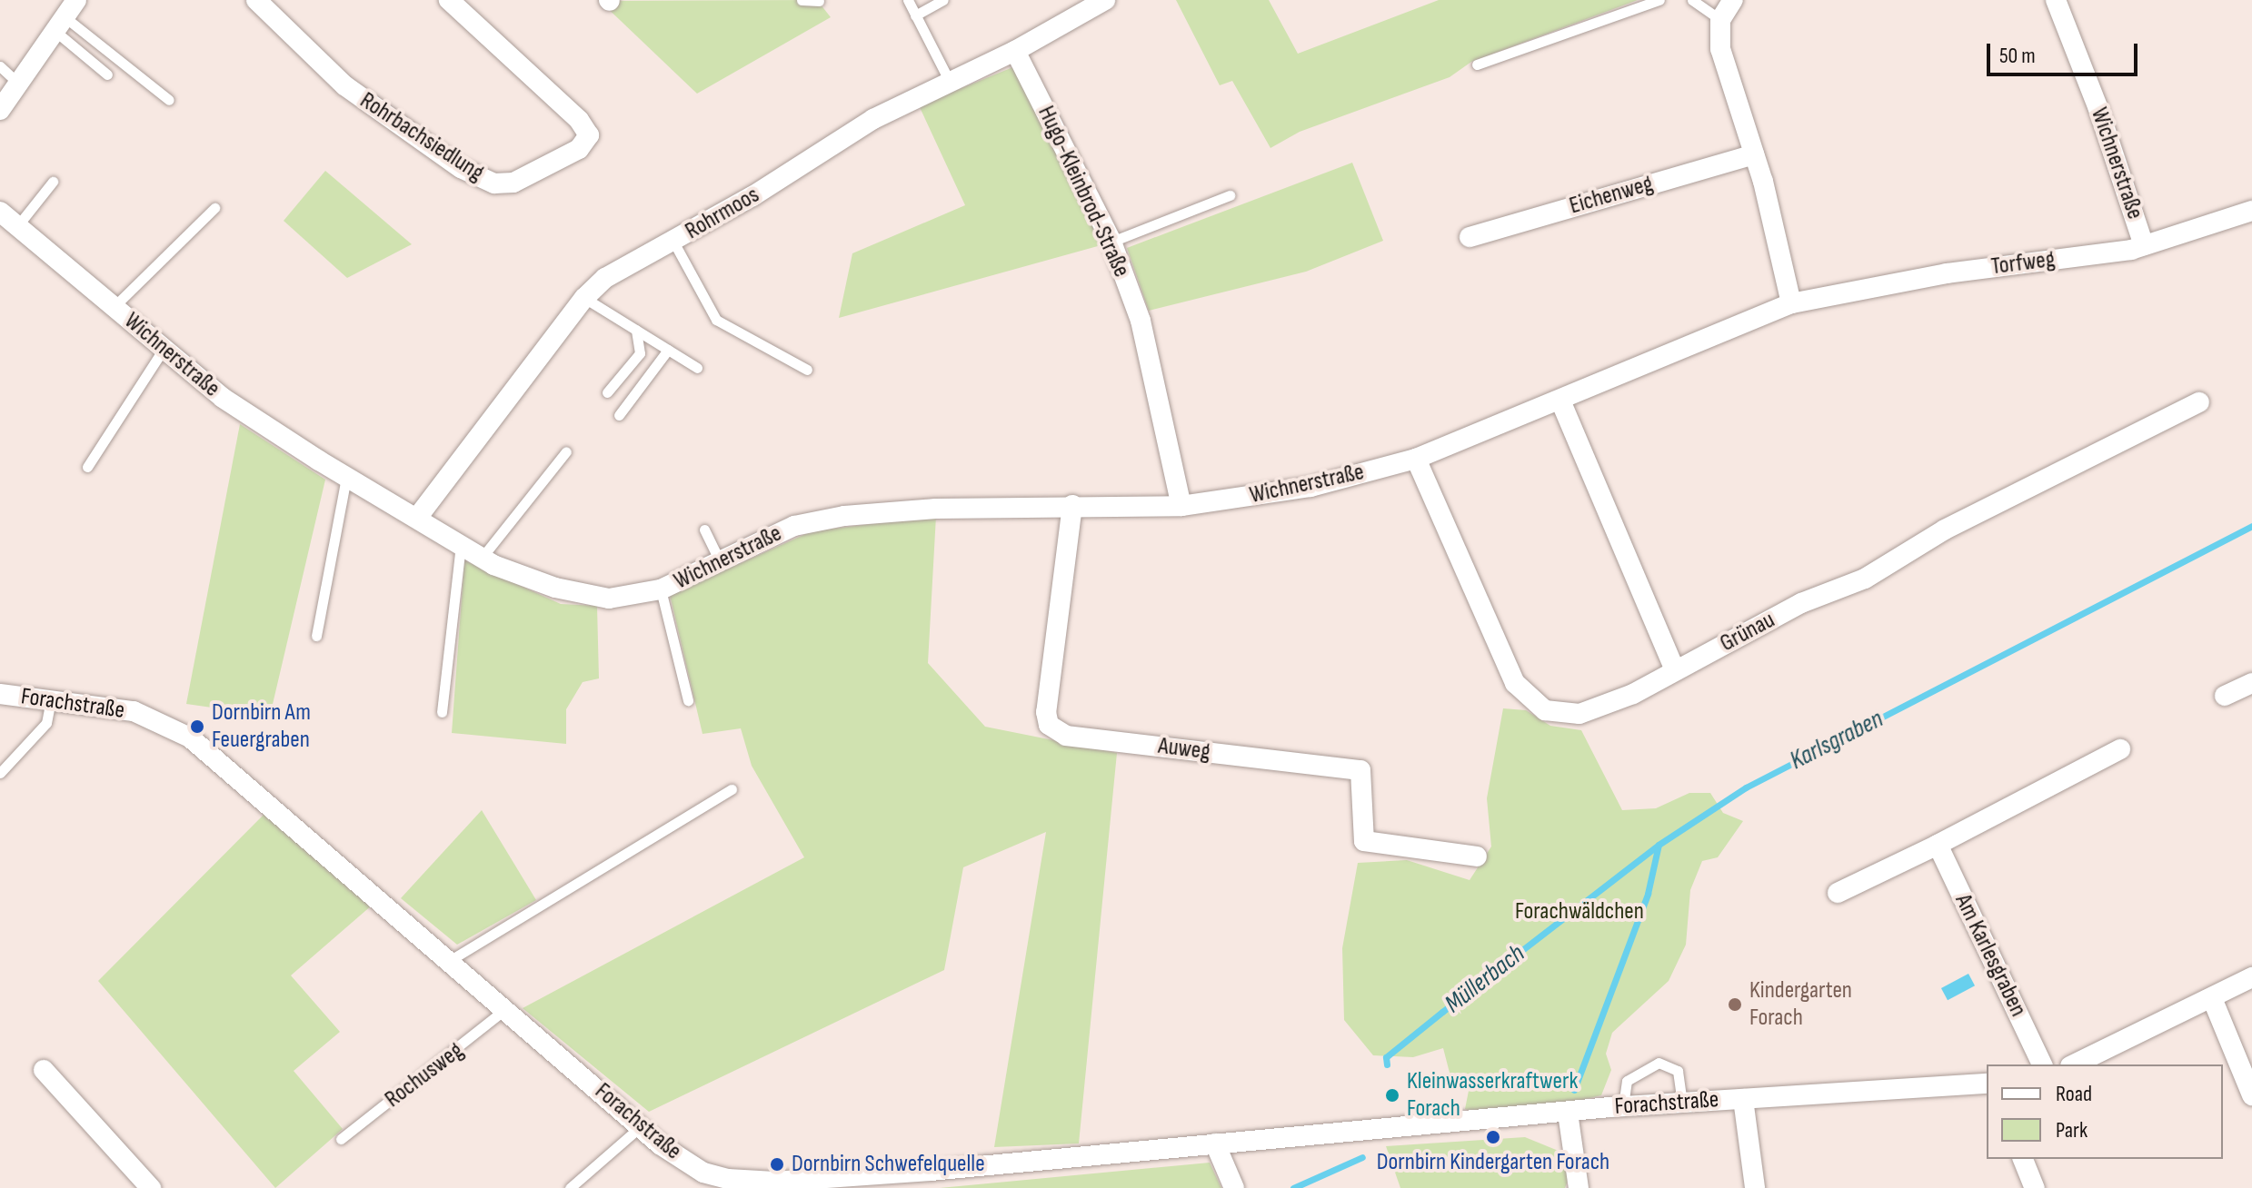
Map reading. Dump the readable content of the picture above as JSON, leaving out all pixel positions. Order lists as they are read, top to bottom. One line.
{"streets":{"street":["Rohrbachsiedlung","Wichnerstraße","Hugo-Kleinbrod-Straße","Eichenweg","Rohrmoos","Torfweg","Grünau","Forachstraße","Auweg","Am Karlesgraben"],"lane":["Rochusweg"]},"crossings":[["Wichnerstraße","Hugo-Kleinbrod-Straße"],["Wichnerstraße","Rohrmoos"],["Wichnerstraße","Torfweg"],["Wichnerstraße","Grünau"],["Wichnerstraße","Auweg"],["Hugo-Kleinbrod-Straße","Rohrmoos"],["Forachstraße","Rochusweg"]],"water":["Karlsgraben","Müllerbach"],"parks":["Forachwäldchen"],"places":["Dornbirn Am Feuergraben","Kindergarten Forach","Kleinwasserkraftwerk Forach","Dornbirn Kindergarten Forach","Dornbirn Schwefelquelle"],"legend":["Road","Park"],"scale_bar":"50 m"}
